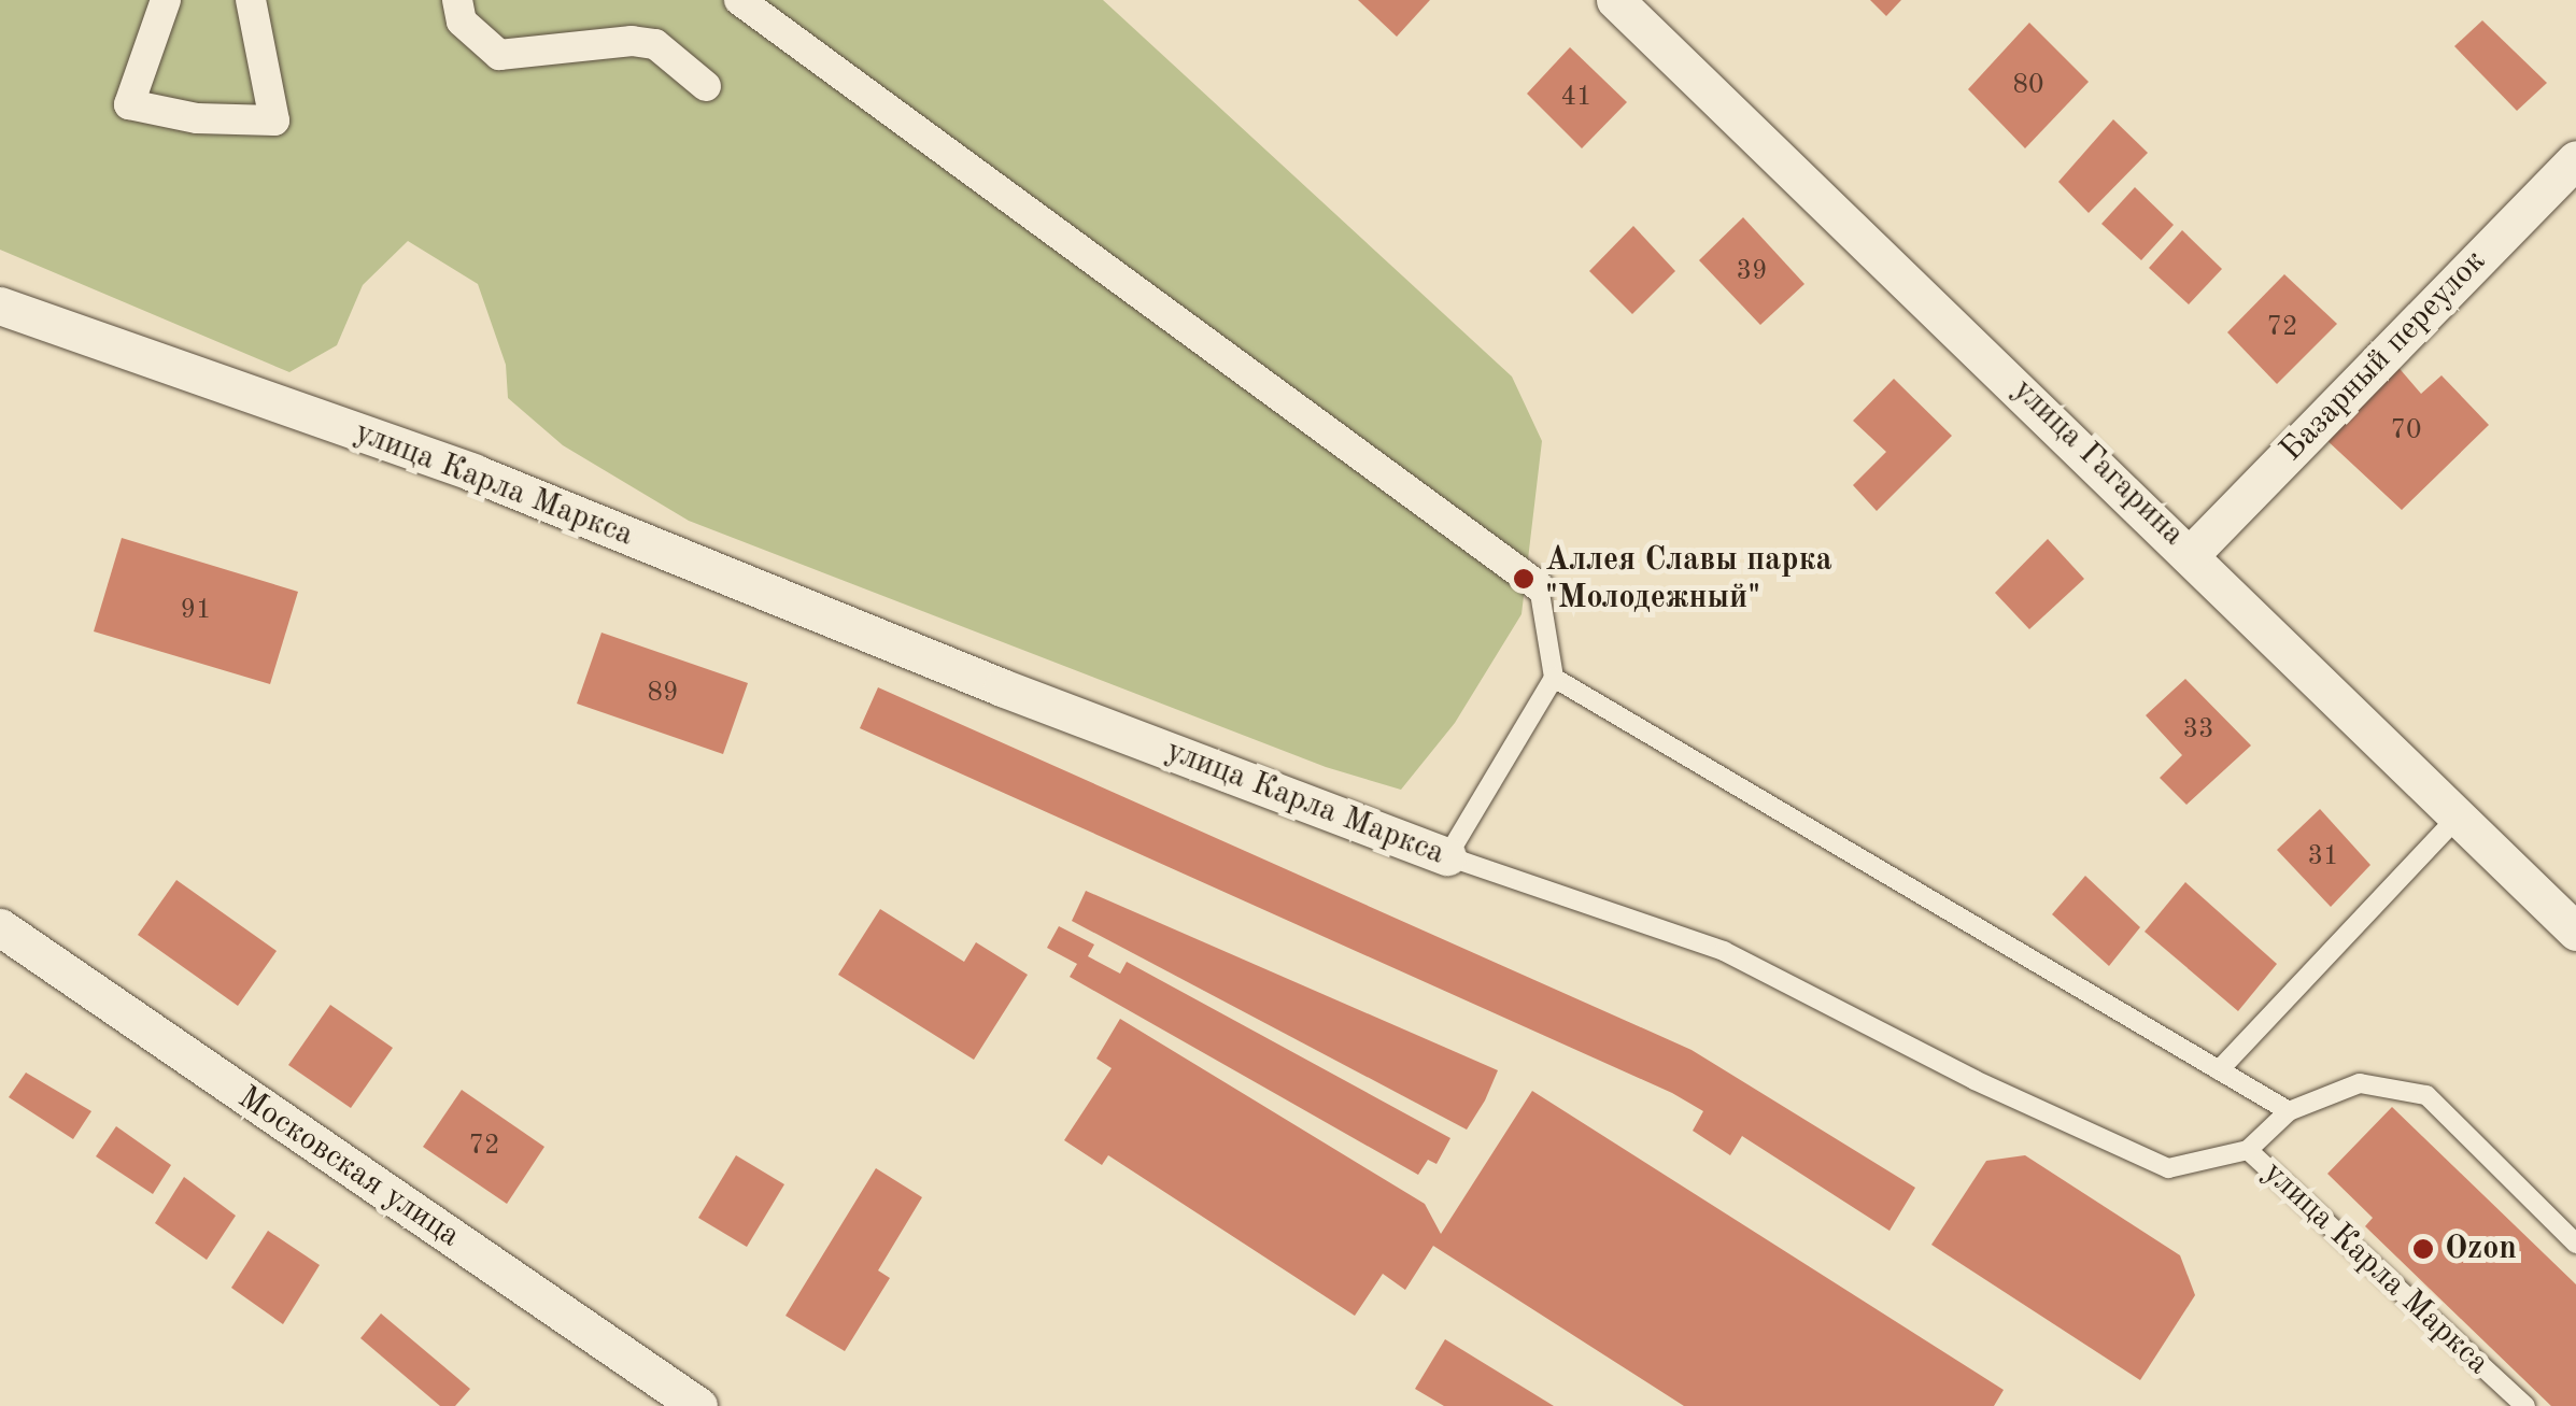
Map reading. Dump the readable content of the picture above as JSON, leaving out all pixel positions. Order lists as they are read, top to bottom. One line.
{"streets":{"street":["Базарный переулок","улица Гагарина","улица Карла Маркса","Московская улица"]},"crossings":[["Базарный переулок","улица Гагарина"]],"places":["Аллея Славы парка \"Молодежный\"","Ozon"],"house_numbers":["80","41","39","72","70","91","89","33","31","72"]}
